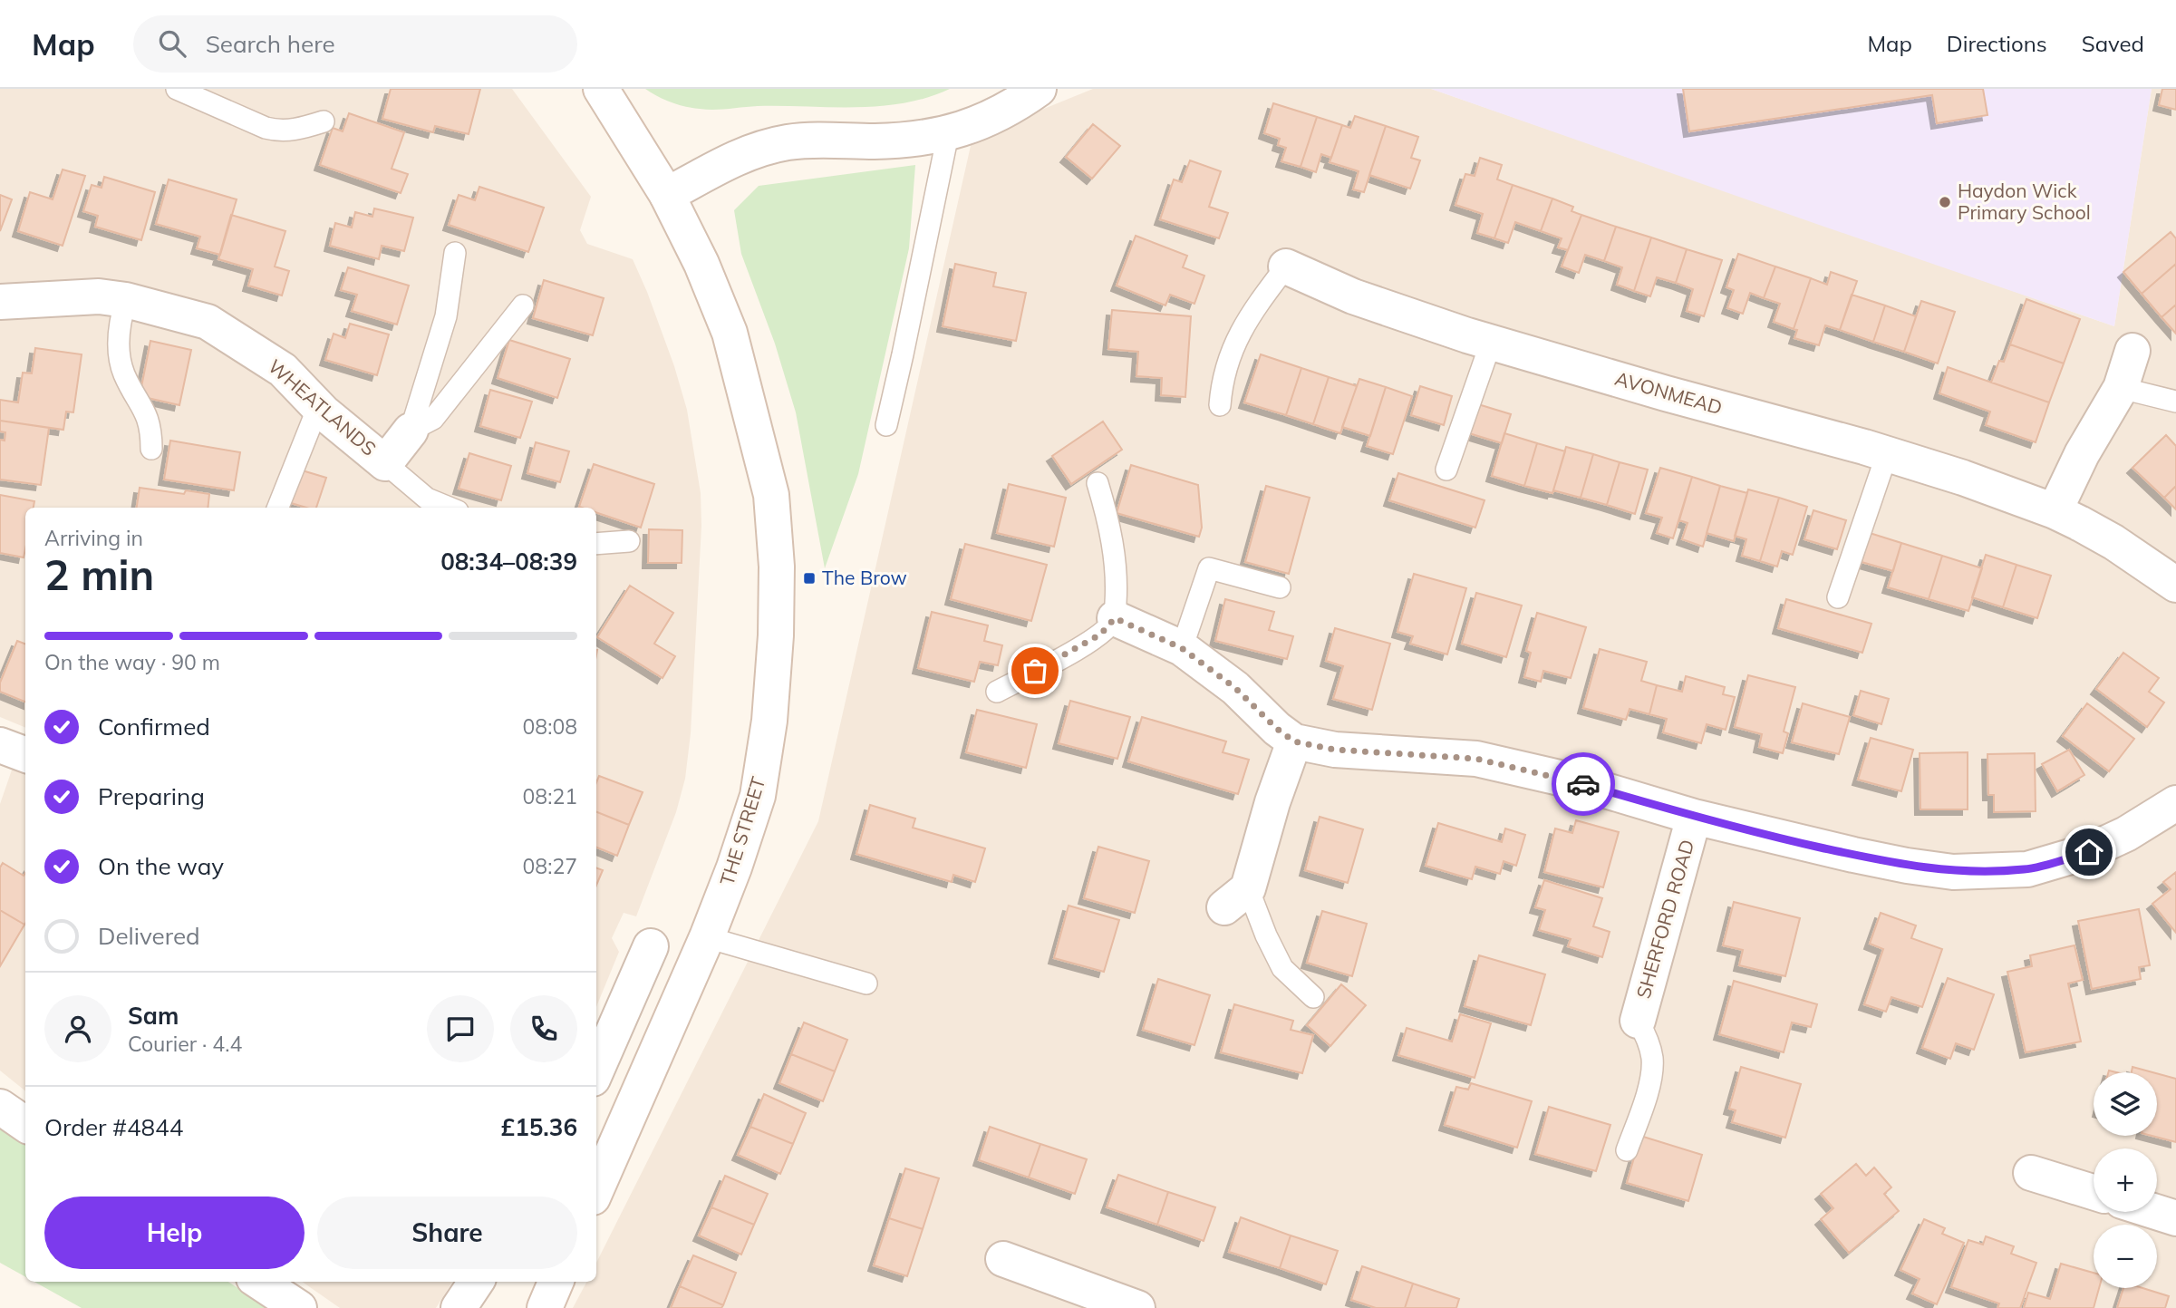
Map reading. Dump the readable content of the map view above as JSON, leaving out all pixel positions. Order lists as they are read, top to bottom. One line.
{"streets":{"street":["AVONMEAD","WHEATLANDS","THE STREET","SHERFORD ROAD"]},"places":{"other":["Haydon Wick Primary School"],"transit":["The Brow"]},"page":{"header":"Map","search":"Search here","nav":["Map","Directions","Saved"],"heading":["2 min","Arriving in","08:34–08:39"],"panel":["Sam","Courier · 4.4","Order #4844","£15.36"],"bar":"On the way · 90 m","list":[["Confirmed","08:08"],["Preparing","08:21"],["On the way","08:27"],"Delivered"],"map_buttons":["+","−"],"buttons":["Help","Share"]}}
